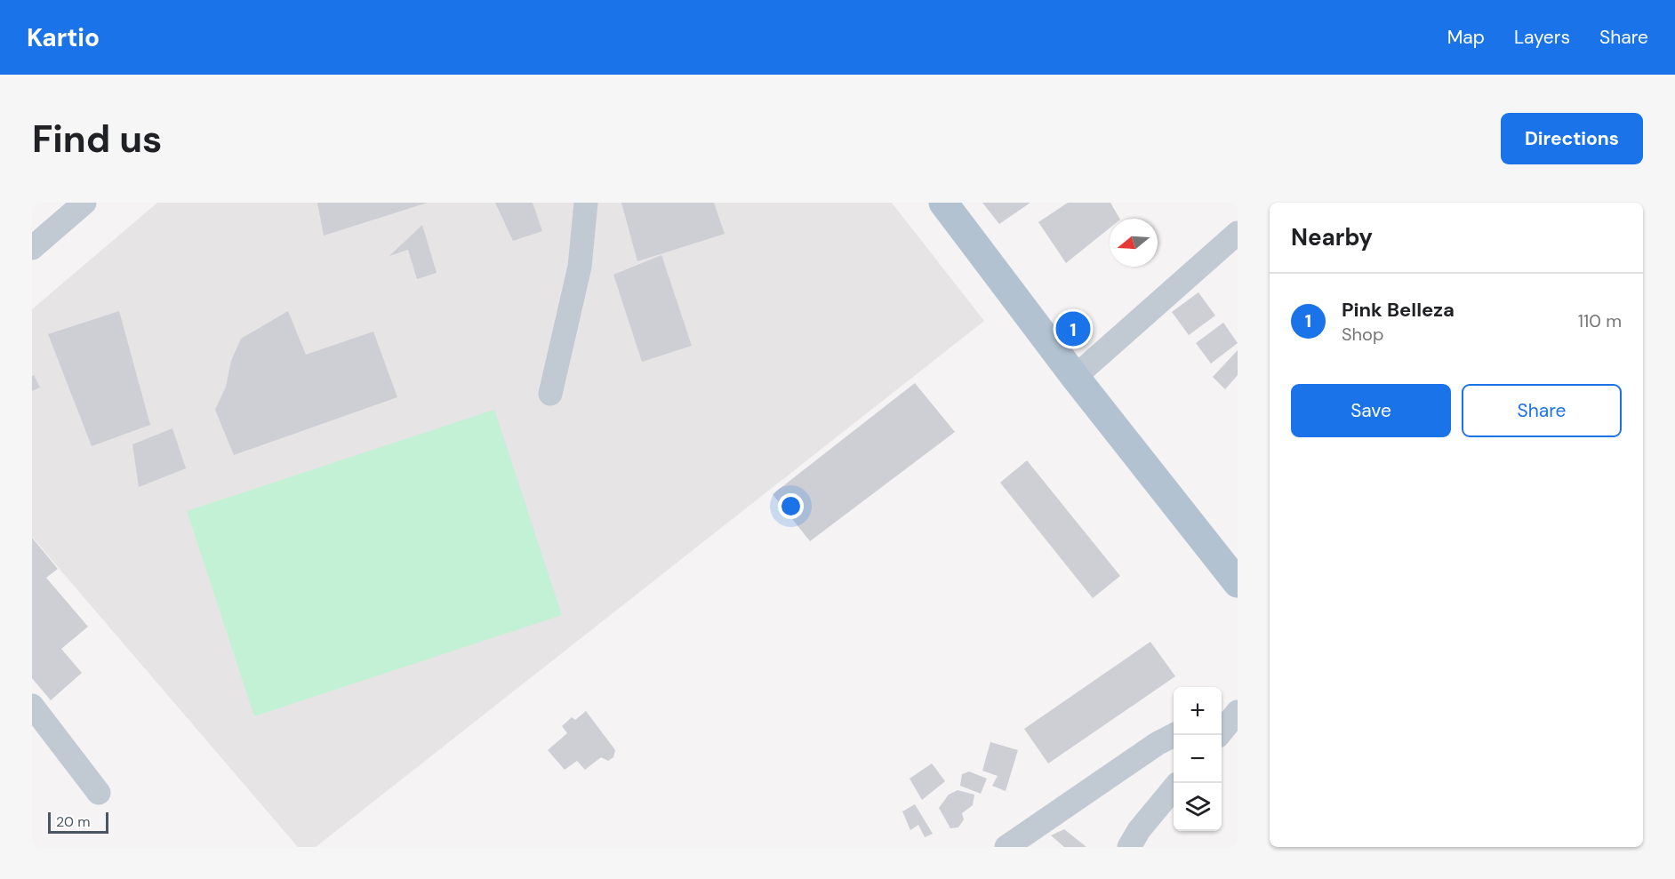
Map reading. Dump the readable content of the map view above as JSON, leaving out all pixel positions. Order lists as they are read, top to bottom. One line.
{"scale_bar":"20 m","north":"left","page":{"header":"Kartio","nav":["Map","Layers","Share"],"buttons":["Directions",["Save","Share"]],"title":"Find us","heading":"Nearby","list":[{"mark":"1","name":"Pink Belleza","note":"Shop","value":"110 m"}],"pins":"1","map_buttons":["+","−"],"scale":"20 m"}}
